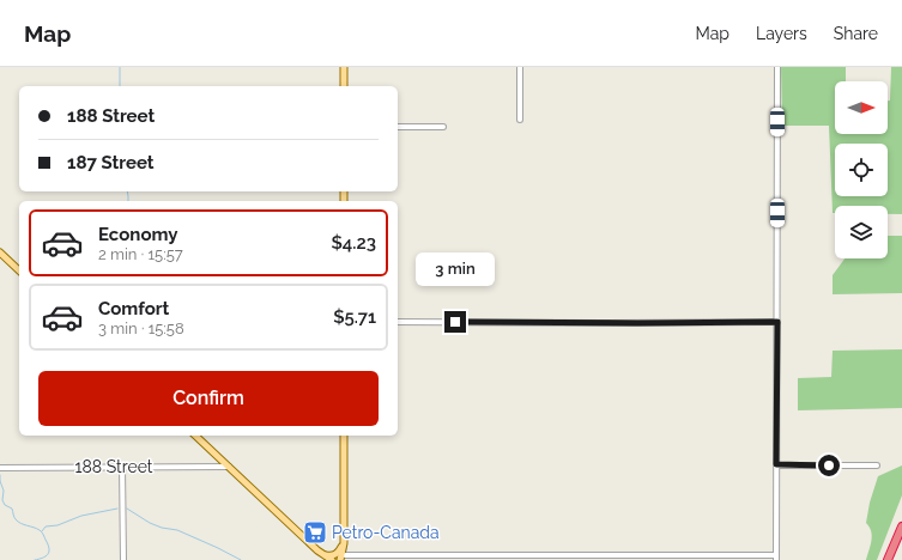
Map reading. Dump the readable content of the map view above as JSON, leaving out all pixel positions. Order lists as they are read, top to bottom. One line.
{"streets":{"street":["188 Street"]},"places":{"supermarket":["Petro-Canada"]},"north":"right","page":{"header":"Map","nav":["Map","Layers","Share"],"banner":["188 Street","187 Street"],"list":[{"name":"Economy","note":"2 min · 15:57","value":"$4.23"},{"name":"Comfort","note":"3 min · 15:58","value":"$5.71"}],"bubble":"3 min","buttons":"Confirm"}}
